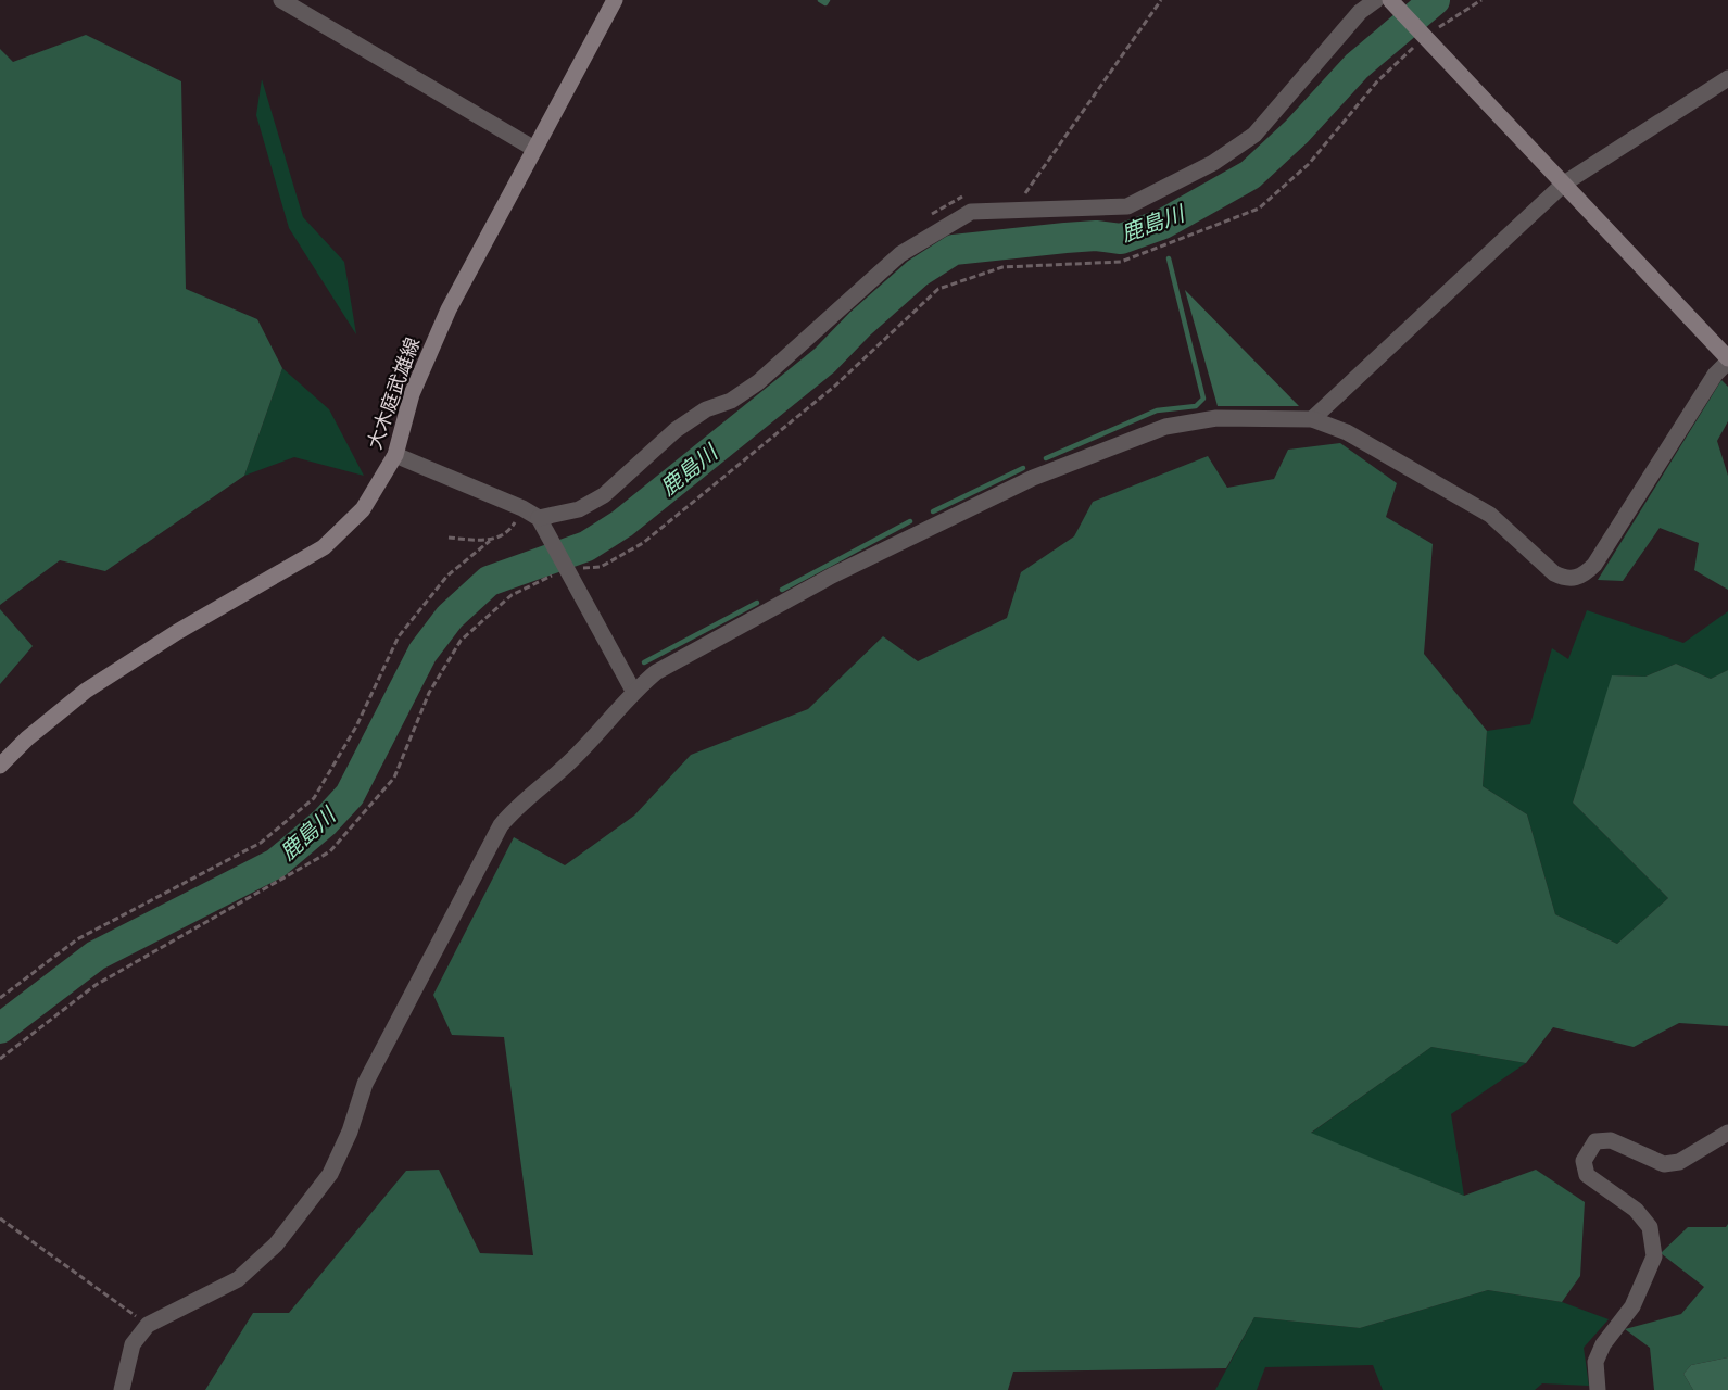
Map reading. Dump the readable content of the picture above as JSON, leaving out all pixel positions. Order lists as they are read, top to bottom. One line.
{"streets":{"main road":["大木庭武雄線"]},"water":["鹿島川"]}
